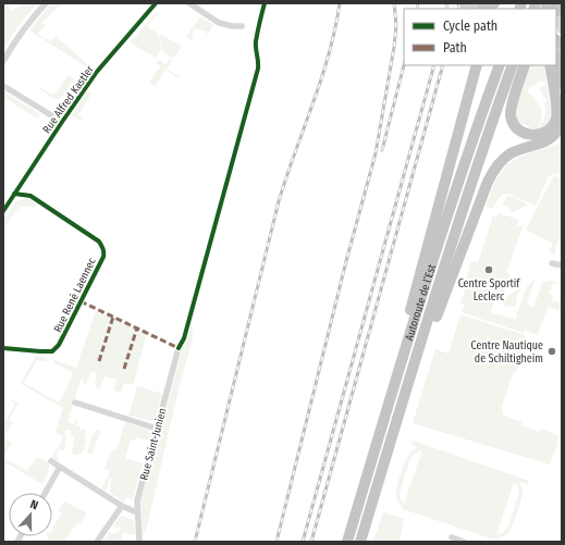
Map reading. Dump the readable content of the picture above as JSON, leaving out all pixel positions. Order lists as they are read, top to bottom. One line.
{"streets":{"highway":["Autoroute de l’Est"],"street":["Rue Alfred Kastler","Rue René Laennec","Rue Saint-Junien"]},"crossings":[["Rue Alfred Kastler","Rue René Laennec"]],"places":["Centre Sportif Leclerc","Centre Nautique de Schiltigheim"],"legend":["Cycle path","Path"],"north":"top"}
